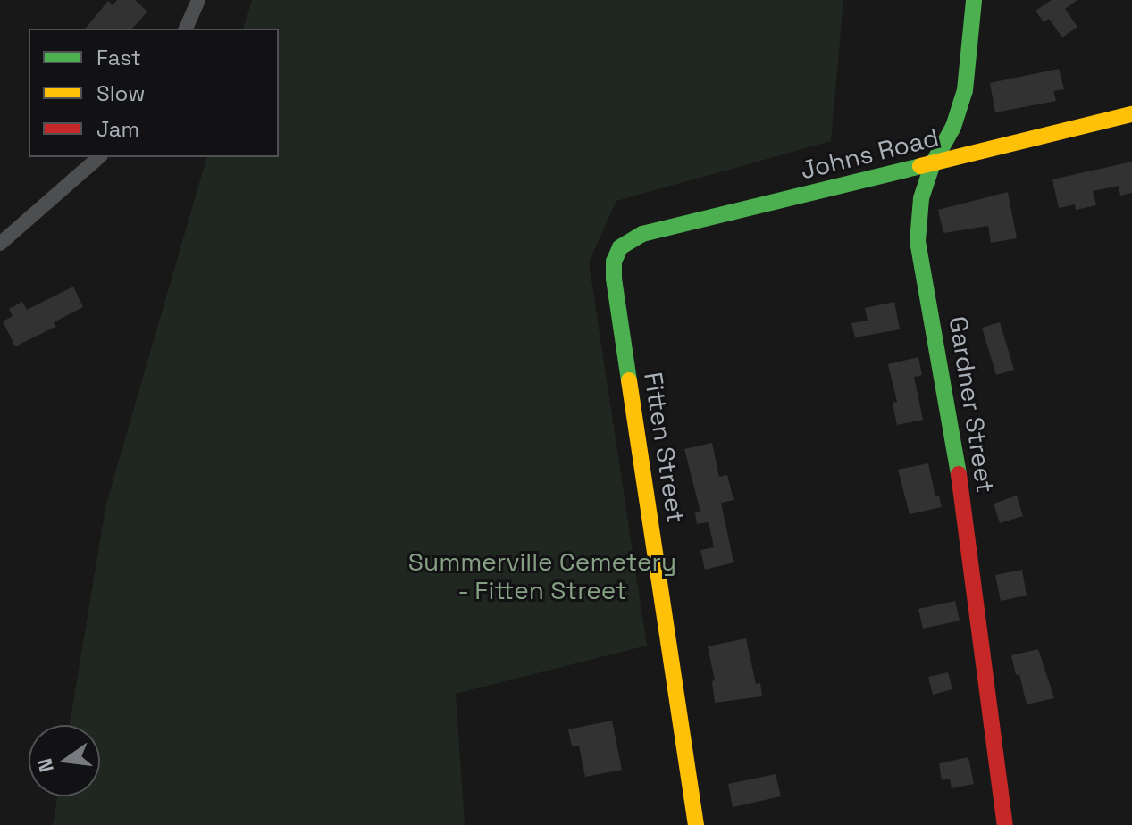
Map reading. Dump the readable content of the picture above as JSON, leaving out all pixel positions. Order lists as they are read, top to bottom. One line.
{"streets":{"street":["Johns Road","Gardner Street","Fitten Street"]},"crossings":[["Johns Road","Gardner Street"],["Johns Road","Fitten Street"]],"parks":["Summerville Cemetery - Fitten Street"],"legend":["Fast","Slow","Jam"],"north":"left"}
